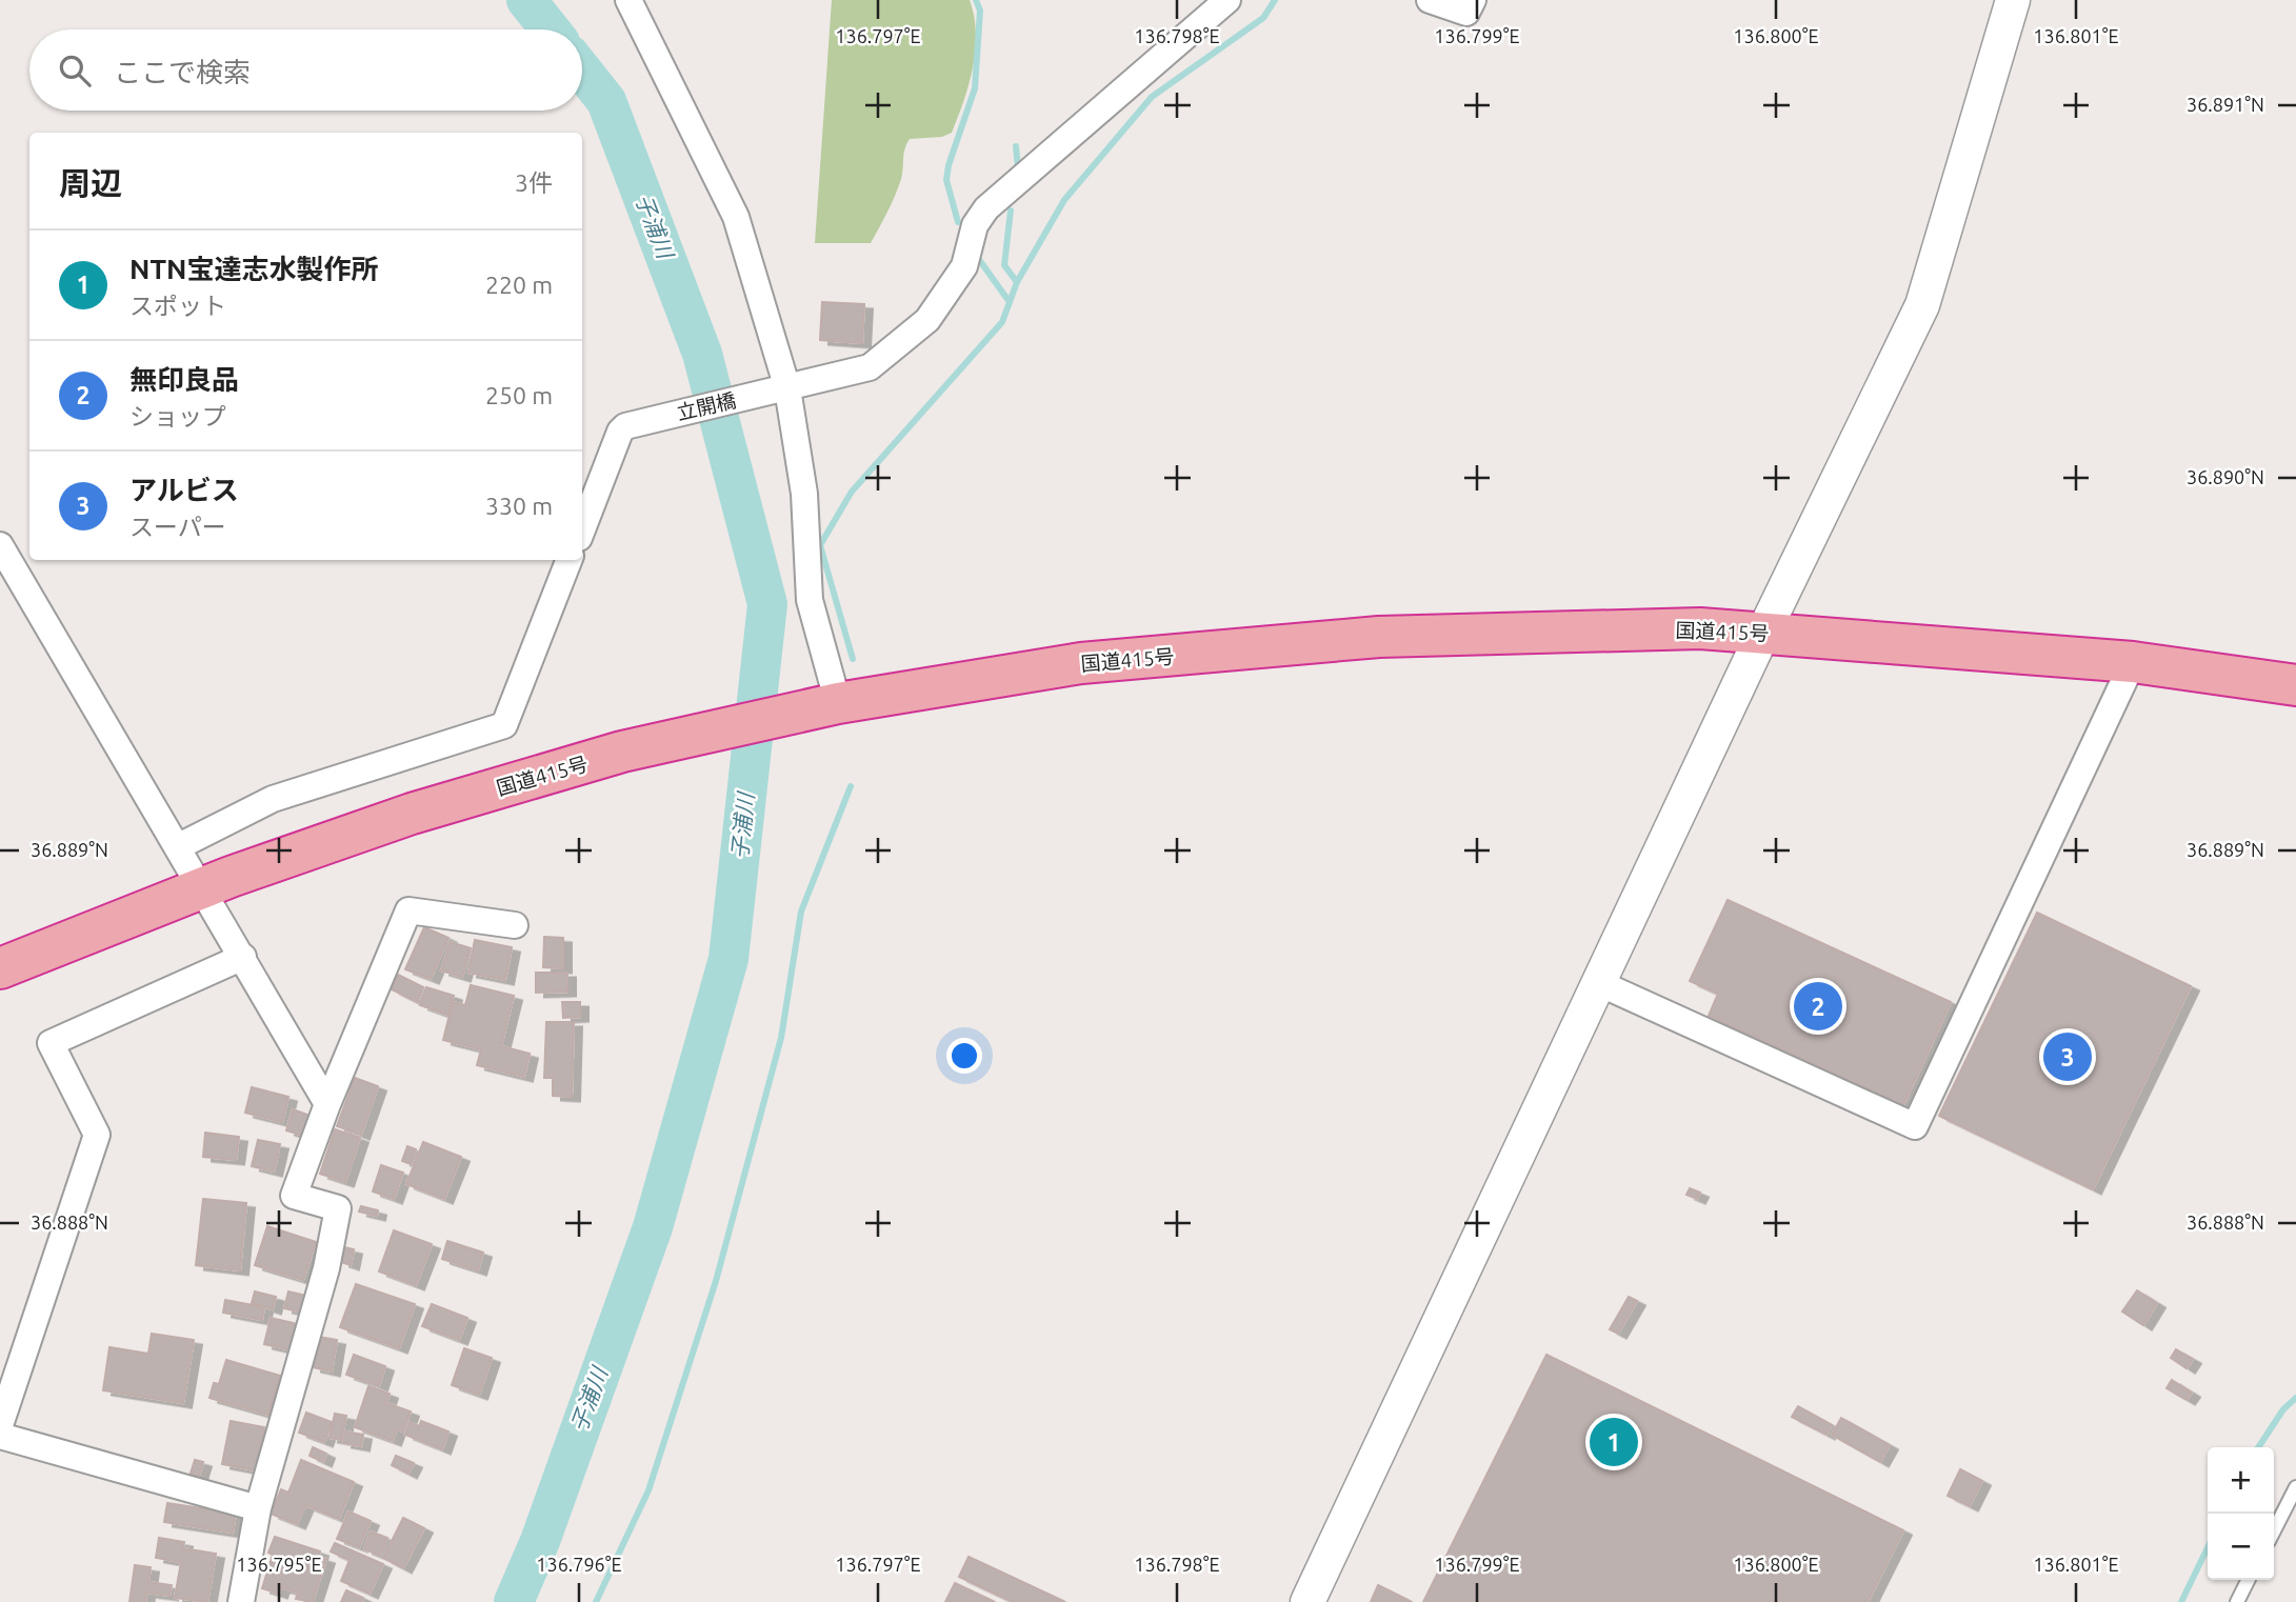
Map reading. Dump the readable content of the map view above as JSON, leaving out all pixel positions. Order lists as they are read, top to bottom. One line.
{"streets":{"highway":["国道415号"],"street":["立開橋"]},"water":["子浦川"],"page":{"search":"ここで検索","heading":["周辺","3件"],"list":[{"mark":"1","name":"NTN宝達志水製作所","note":"スポット","value":"220 m"},{"mark":"2","name":"無印良品","note":"ショップ","value":"250 m"},{"mark":"3","name":"アルビス","note":"スーパー","value":"330 m"}],"pins":["2","3","1"],"map_buttons":["+","−"]},"coordinates":["136.797°E","136.798°E","136.799°E","136.800°E","136.801°E","36.891°N","36.890°N","36.889°N","36.888°N","136.795°E","136.796°E"]}
